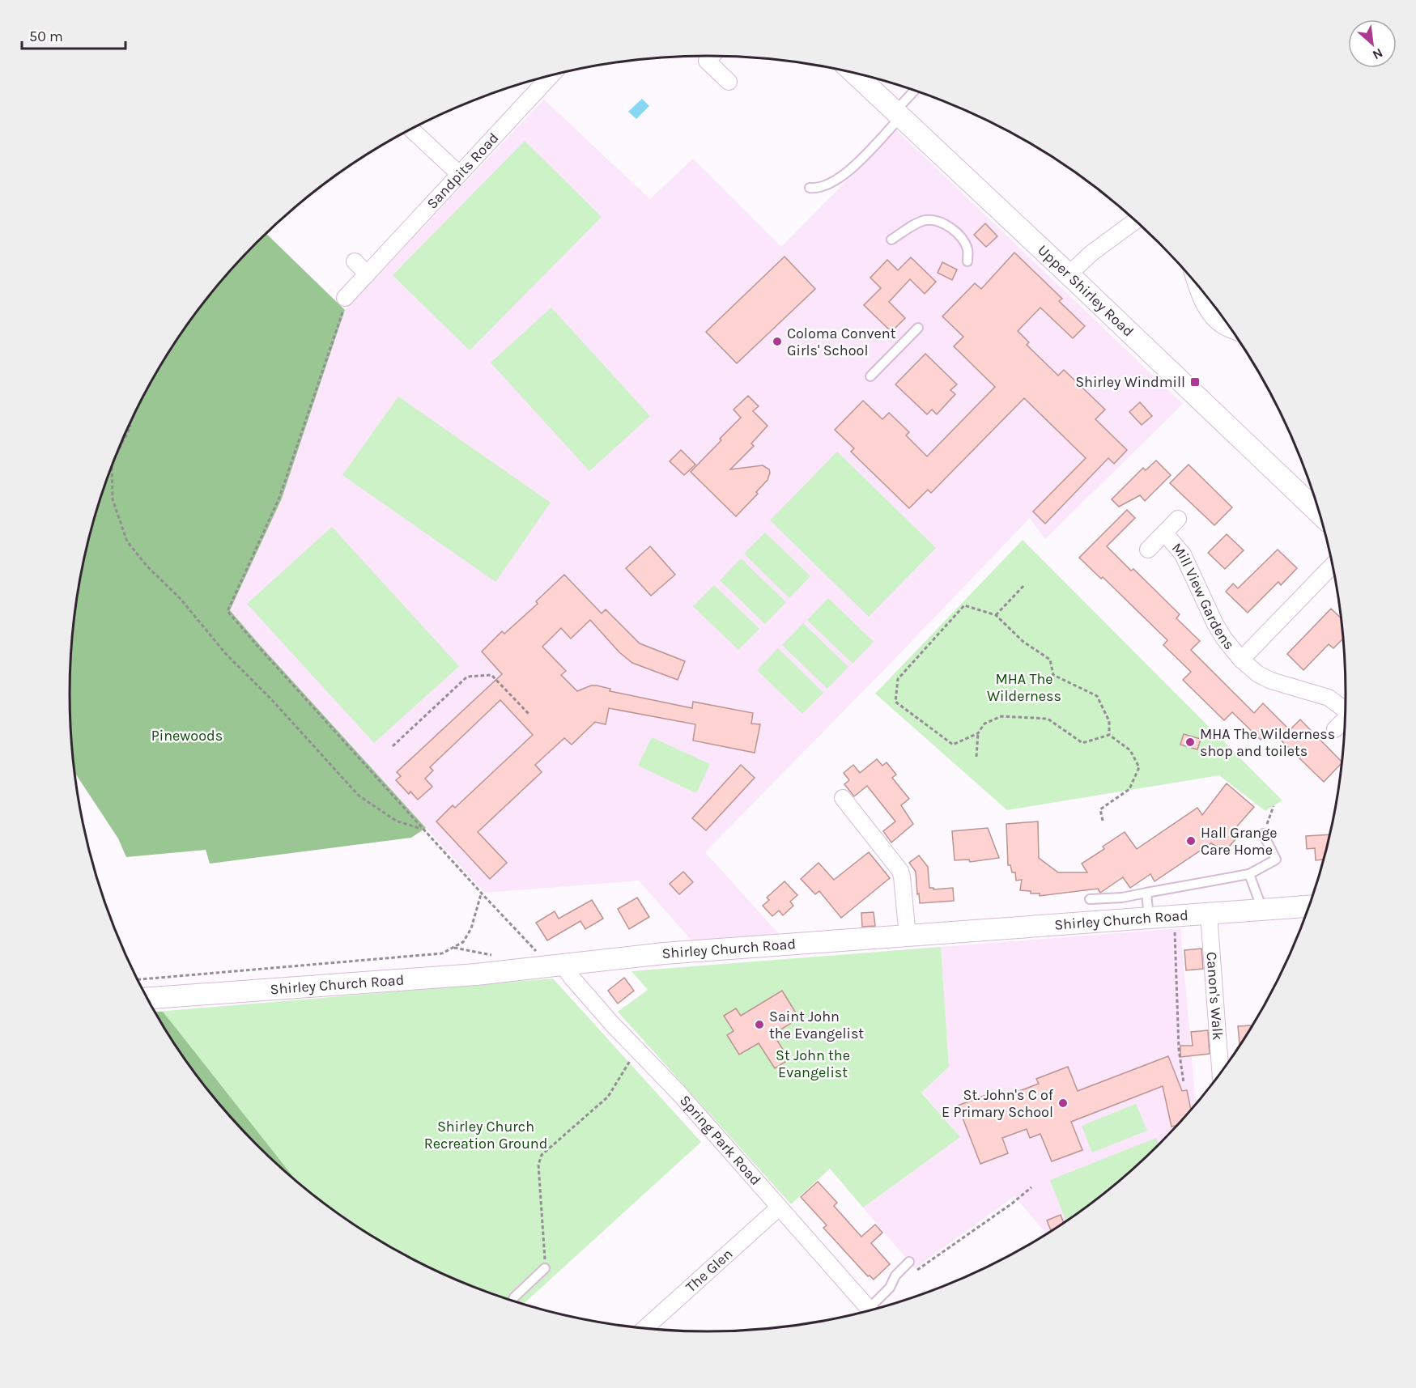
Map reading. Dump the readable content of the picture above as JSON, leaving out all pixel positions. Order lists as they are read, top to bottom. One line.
{"streets":{"street":["Sandpits Road","Upper Shirley Road","Mill View Gardens","Shirley Church Road","Canon's Walk","Spring Park Road","The Glen"]},"crossings":[["Shirley Church Road","Canon's Walk"],["Shirley Church Road","Spring Park Road"],["Spring Park Road","The Glen"]],"parks":["MHA The Wilderness","Pinewoods","St John the Evangelist","Shirley Church Recreation Ground"],"places":{"other":["Coloma Convent Girls' School","MHA The Wilderness shop and toilets","Hall Grange Care Home","Saint John the Evangelist","St. John's C of E Primary School"],"transit":["Shirley Windmill"]},"scale_bar":"50 m","north":"bottom right"}
